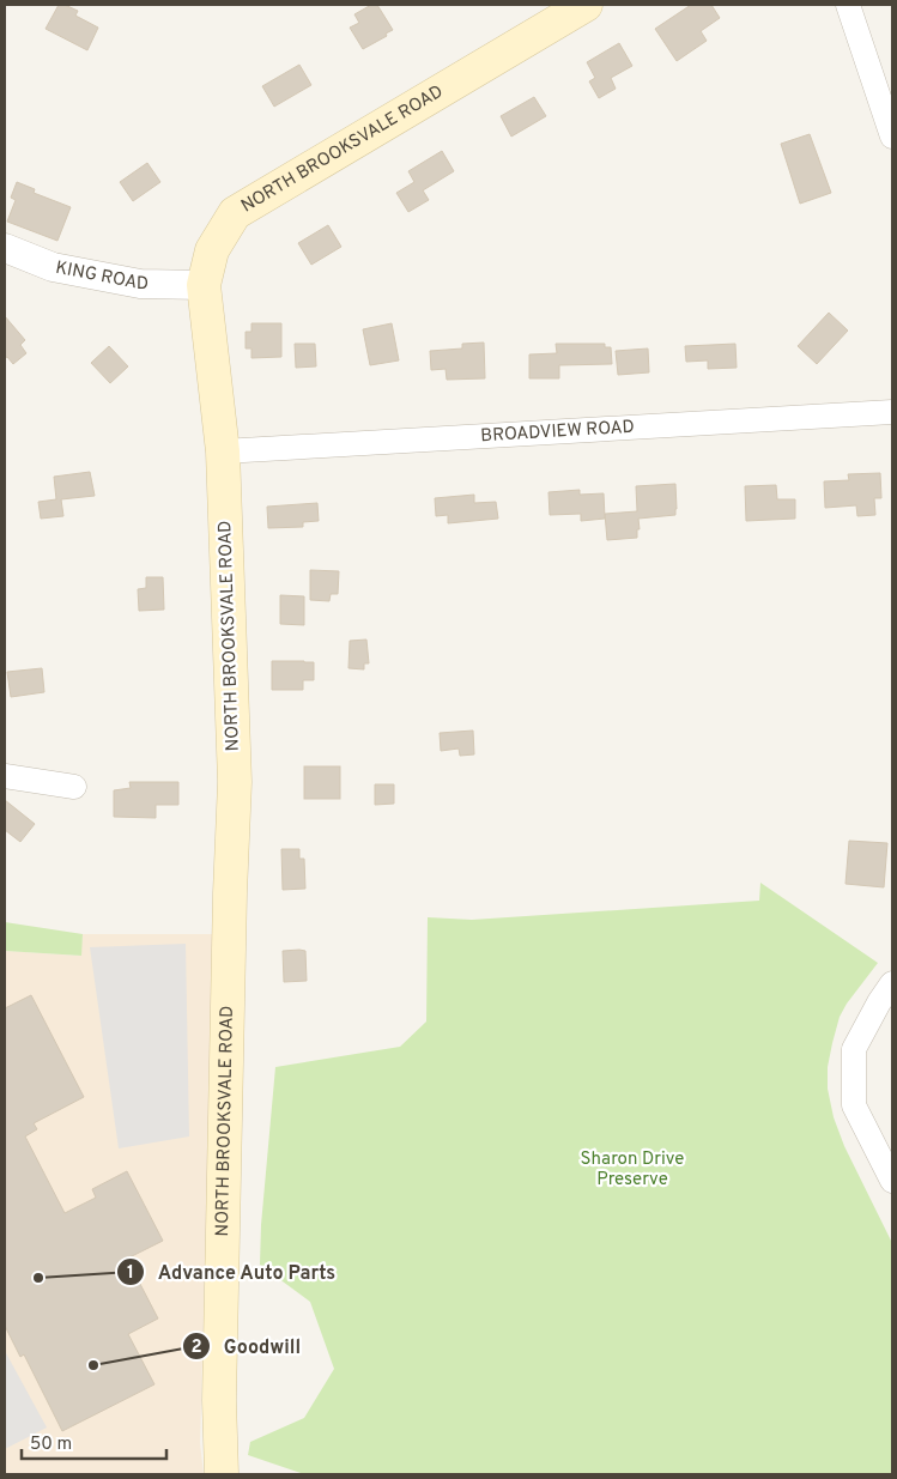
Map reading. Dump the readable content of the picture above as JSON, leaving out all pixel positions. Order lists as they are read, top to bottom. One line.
{"streets":{"main road":["NORTH BROOKSVALE ROAD"],"street":["KING ROAD","BROADVIEW ROAD"]},"crossings":[["NORTH BROOKSVALE ROAD","KING ROAD"],["NORTH BROOKSVALE ROAD","BROADVIEW ROAD"]],"parks":["Sharon Drive Preserve"],"places":["Advance Auto Parts","Goodwill"],"scale_bar":"50 m"}
